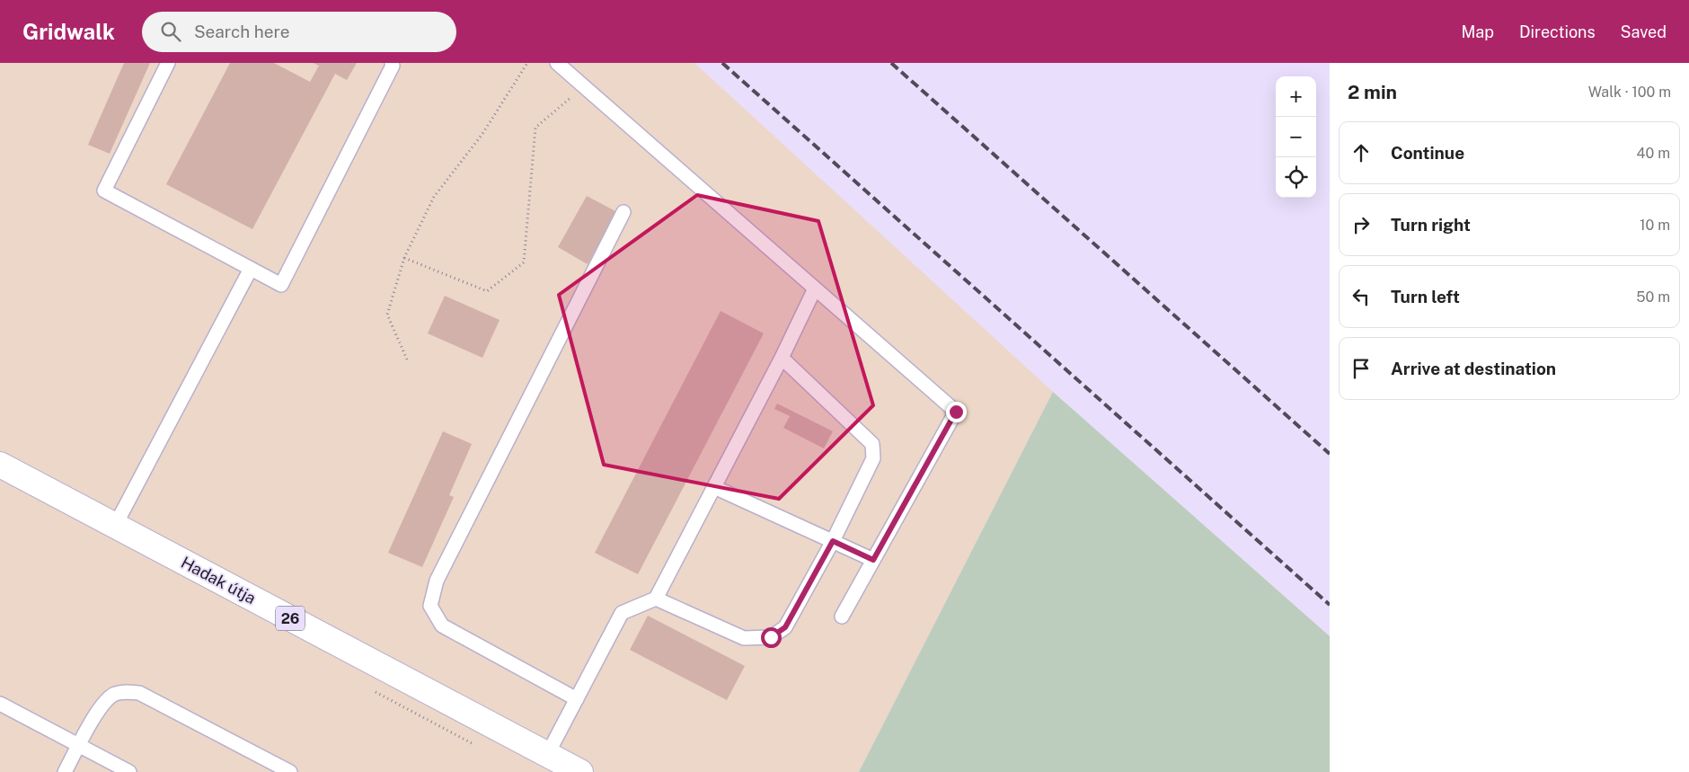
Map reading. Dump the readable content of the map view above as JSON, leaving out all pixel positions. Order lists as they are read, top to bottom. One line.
{"streets":{"main road":["Hadak útja","26"]},"page":{"header":"Gridwalk","search":"Search here","nav":["Map","Directions","Saved"],"heading":["2 min","Walk · 100 m"],"map_buttons":["+","−"],"list":[["Continue","40 m"],["Turn right","10 m"],["Turn left","50 m"],"Arrive at destination"]}}
